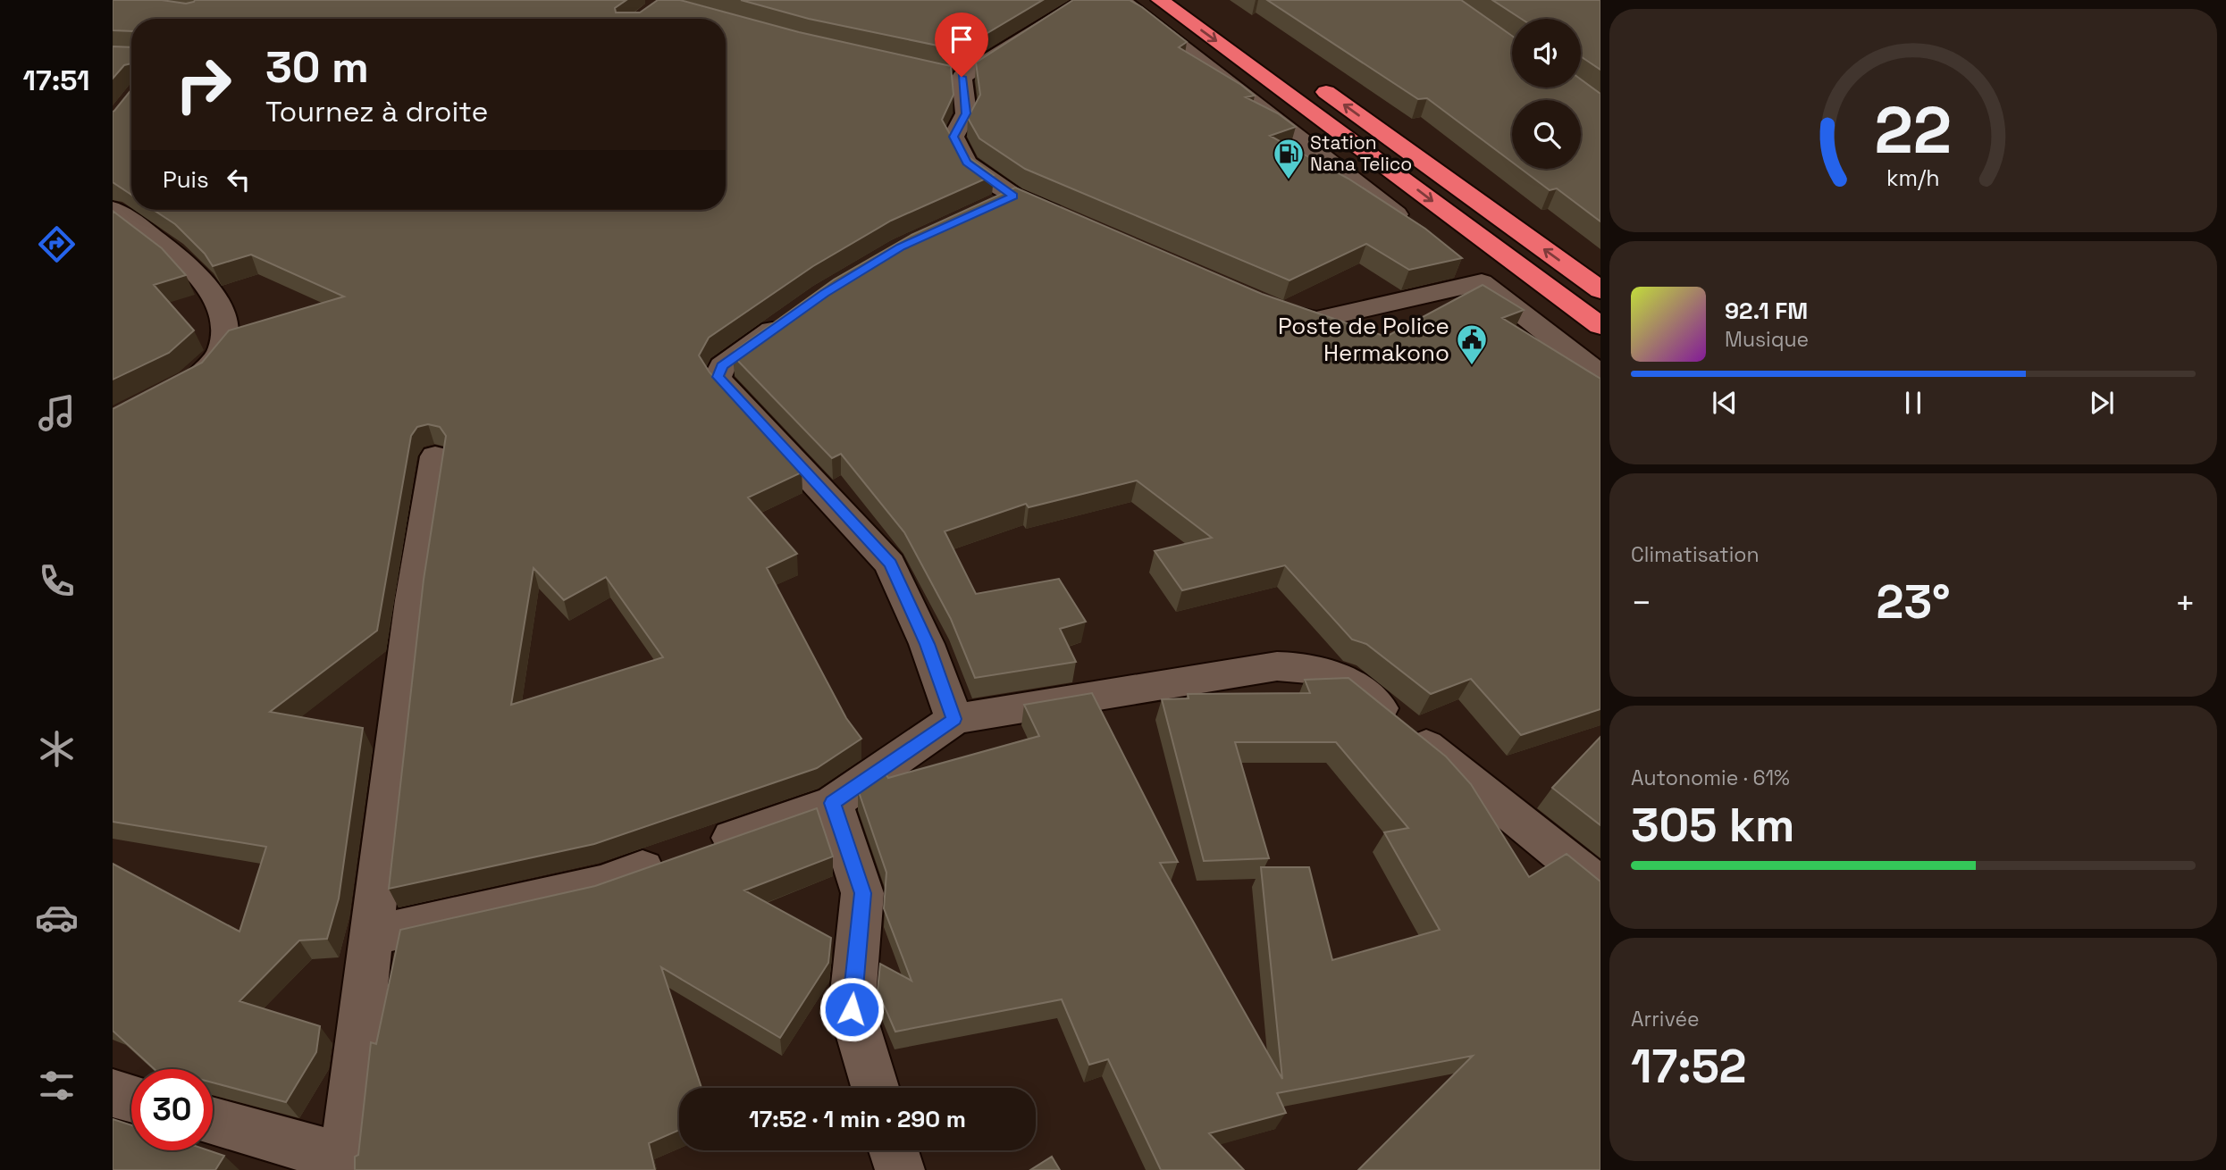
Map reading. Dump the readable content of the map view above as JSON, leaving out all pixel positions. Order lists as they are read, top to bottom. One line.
{"places":{"fuel station":["Station Nana Telico"],"public building":["Poste de Police Hermakono"]},"page":{"tabs":"17:51","turn":["30 m","Tournez à droite"],"then":"Puis","song":["92.1 FM","Musique"],"tile":["Climatisation",["Autonomie · 61%","305 km"],["Arrivée","17:52"]],"heat":["−","23°","+"],"limit":"30","trip":"17:52 · 1 min · 290 m","gauge":["22","km/h"]}}
